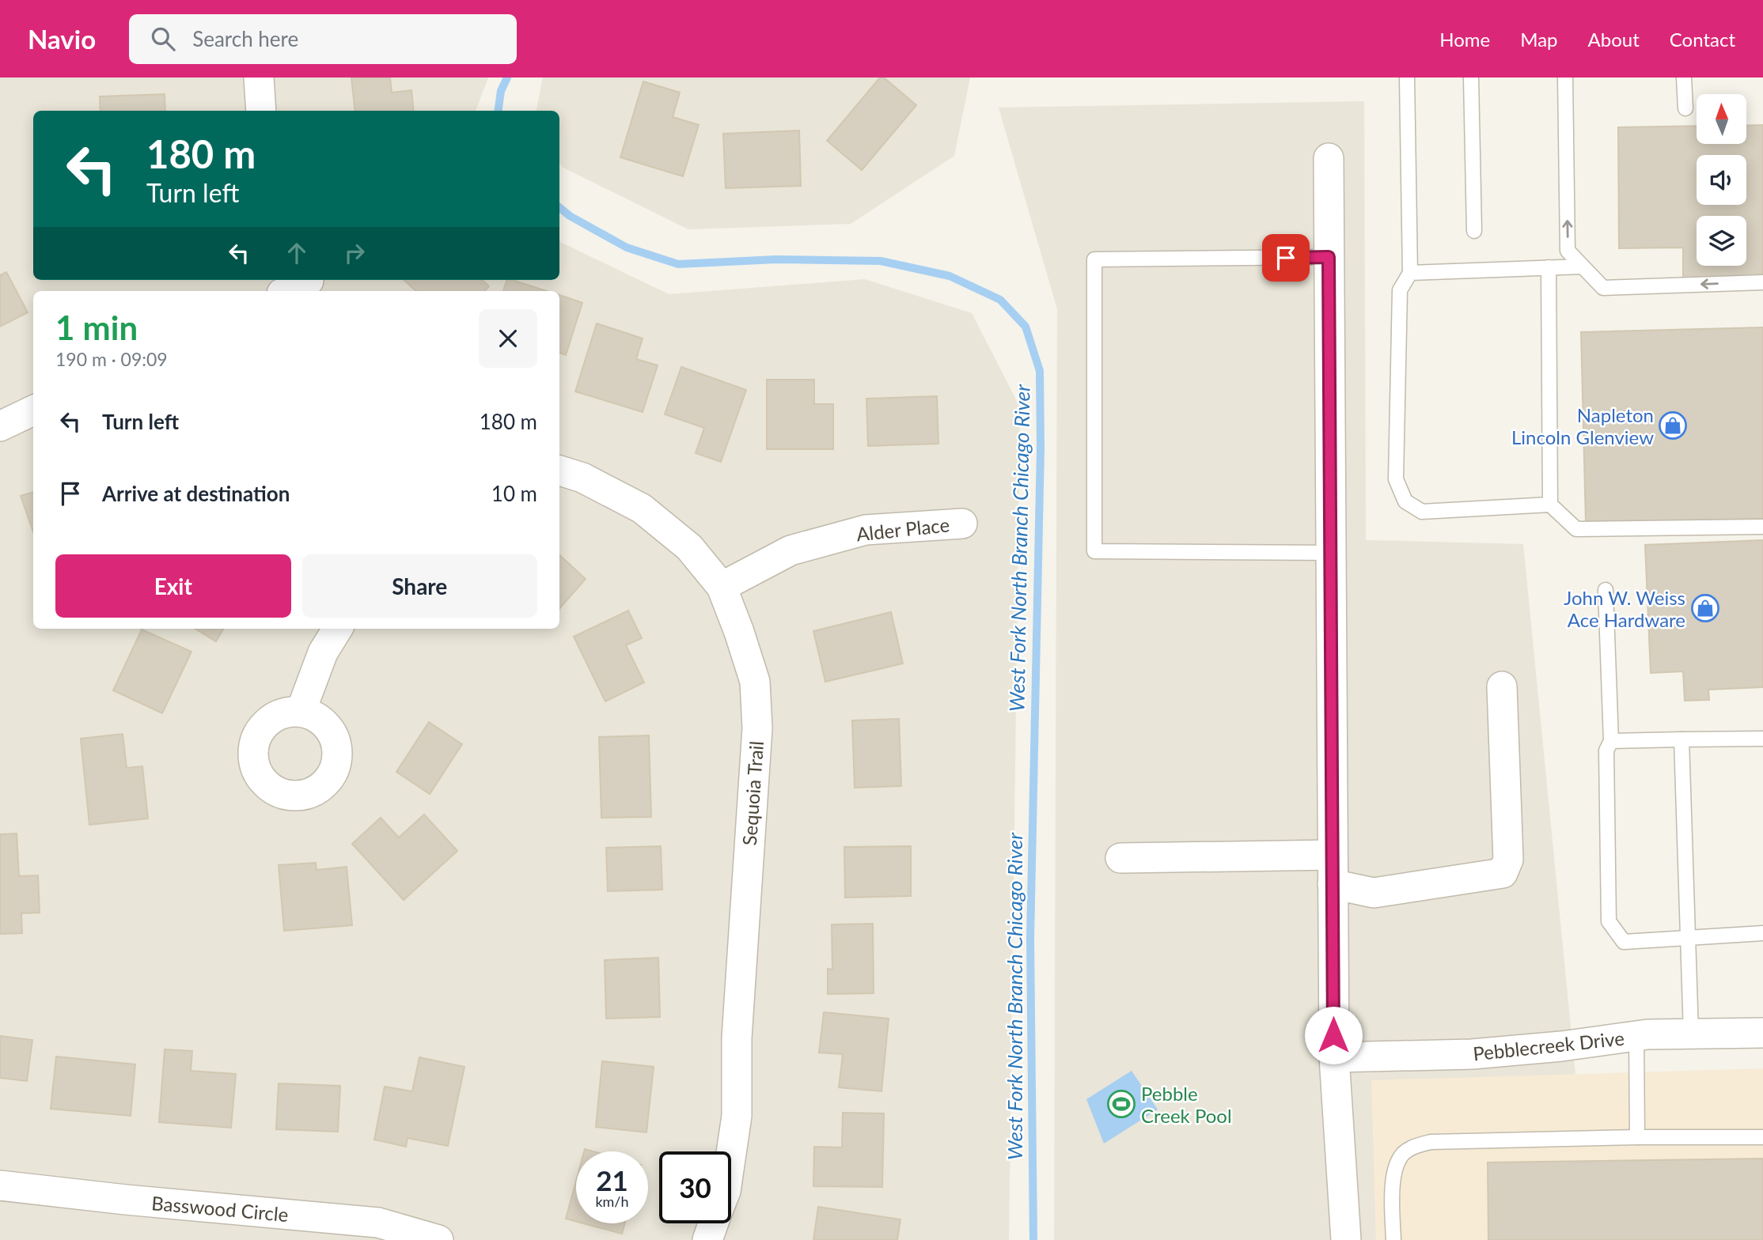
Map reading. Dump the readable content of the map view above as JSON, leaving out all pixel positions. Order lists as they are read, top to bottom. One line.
{"streets":{"street":["Alder Place","Sequoia Trail","Pebblecreek Drive","Basswood Circle"]},"crossings":[["Alder Place","Sequoia Trail"]],"water":["West Fork North Branch Chicago River"],"places":{"shop":["Napleton Lincoln Glenview","John W. Weiss Ace Hardware"],"sports":["Pebble Creek Pool"]},"north":"top","page":{"header":"Navio","search":"Search here","nav":["Home","Map","About","Contact"],"turn":["180 m","Turn left"],"heading":["1 min","190 m · 09:09"],"list":[{"name":"Turn left","value":"180 m"},{"name":"Arrive at destination","value":"10 m"}],"buttons":["Exit","Share"],"speed":"21 km/h","limit":"30"}}
